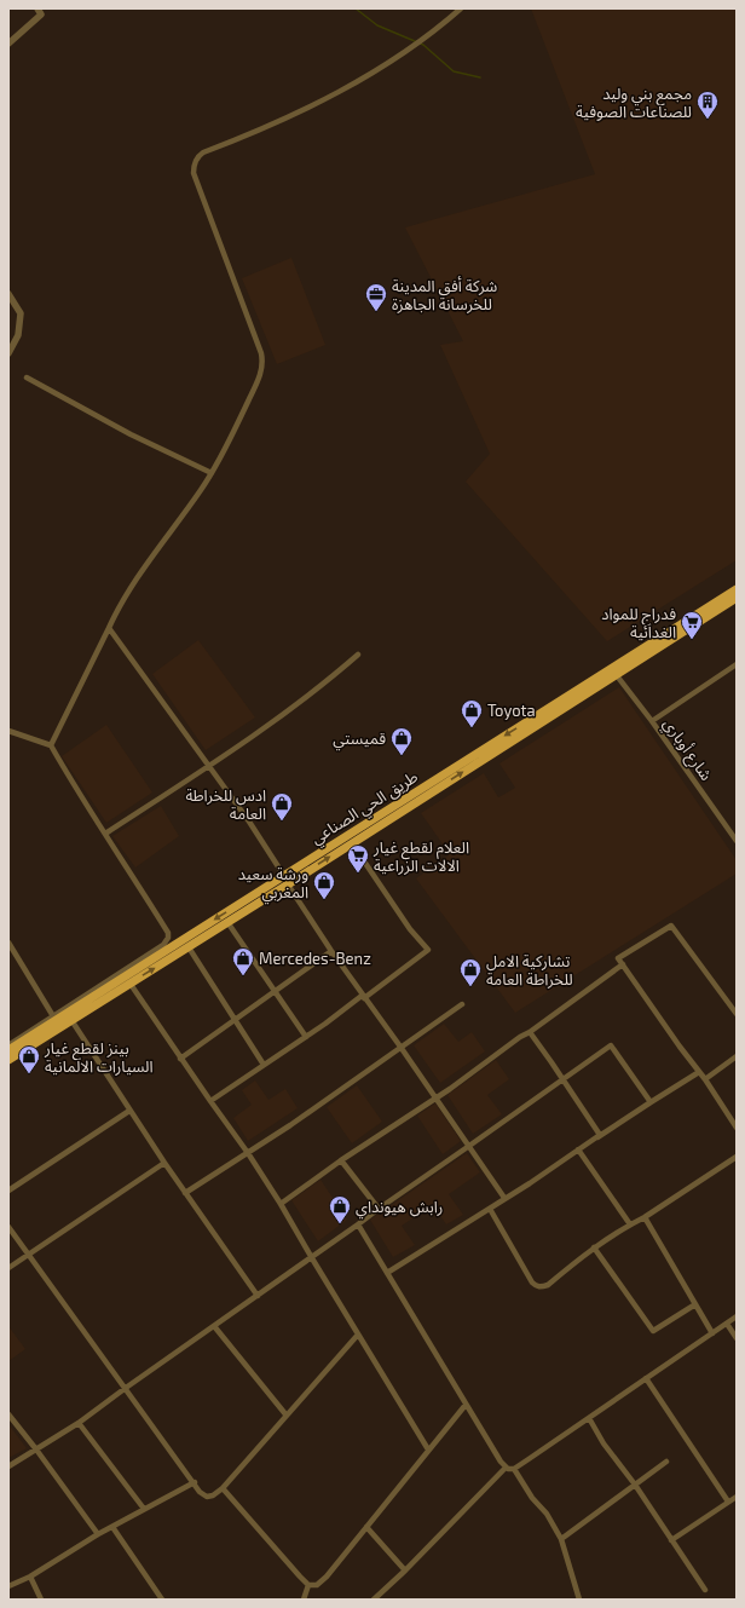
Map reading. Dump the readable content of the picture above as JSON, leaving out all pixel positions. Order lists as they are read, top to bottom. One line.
{"streets":{"highway":["طريق الحي الصناعي"],"street":["شارع أوباري"]},"places":{"building":["مجمع بني وليد للصناعات الصوفية"],"office":["شركة أفق المدينة للخرسانة الجاهزة"],"supermarket":["فدراج للمواد الغدائية","العلام لقطع غيار الالات الزراعية"],"shop":["Toyota","قميستي","ادس للخراطة العامة","ورشة سعيد المغربي","Mercedes-Benz","تشاركية الامل للخراطة العامة","بينز لقطع غيار السيارات الالمانية","رابش هيونداي"]}}
